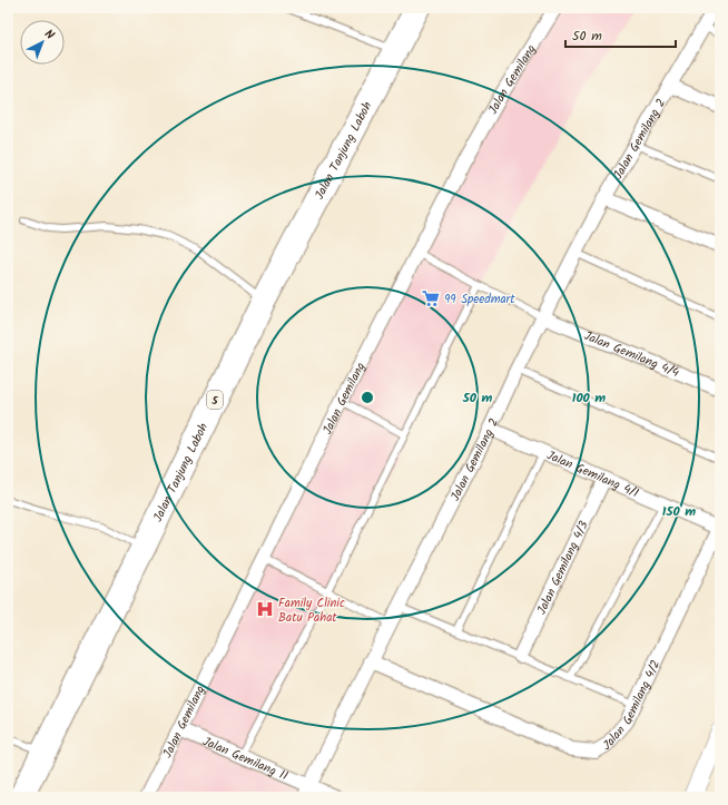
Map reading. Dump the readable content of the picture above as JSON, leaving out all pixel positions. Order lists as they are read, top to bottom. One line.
{"streets":{"highway":["Jalan Tanjung Laboh","5"],"street":["Jalan Gemilang","Jalan Gemilang 2","Jalan Gemilang 4/4","Jalan Gemilang 4/1","Jalan Gemilang 4/3","Jalan Gemilang 4/2","Jalan Gemilang 11"]},"crossings":[["Jalan Gemilang","Jalan Gemilang 11"],["Jalan Gemilang 2","Jalan Gemilang 4/4"],["Jalan Gemilang 2","Jalan Gemilang 4/1"],["Jalan Gemilang 2","Jalan Gemilang 4/2"],["Jalan Gemilang 2","Jalan Gemilang 11"],["Jalan Gemilang 4/1","Jalan Gemilang 4/3"],["Jalan Gemilang 4/1","Jalan Gemilang 4/2"]],"places":{"supermarket":["99 Speedmart"],"hospital":["Family Clinic Batu Pahat"]},"scale_bar":"50 m","north":"top right","rings":["50 m","100 m","150 m"]}
